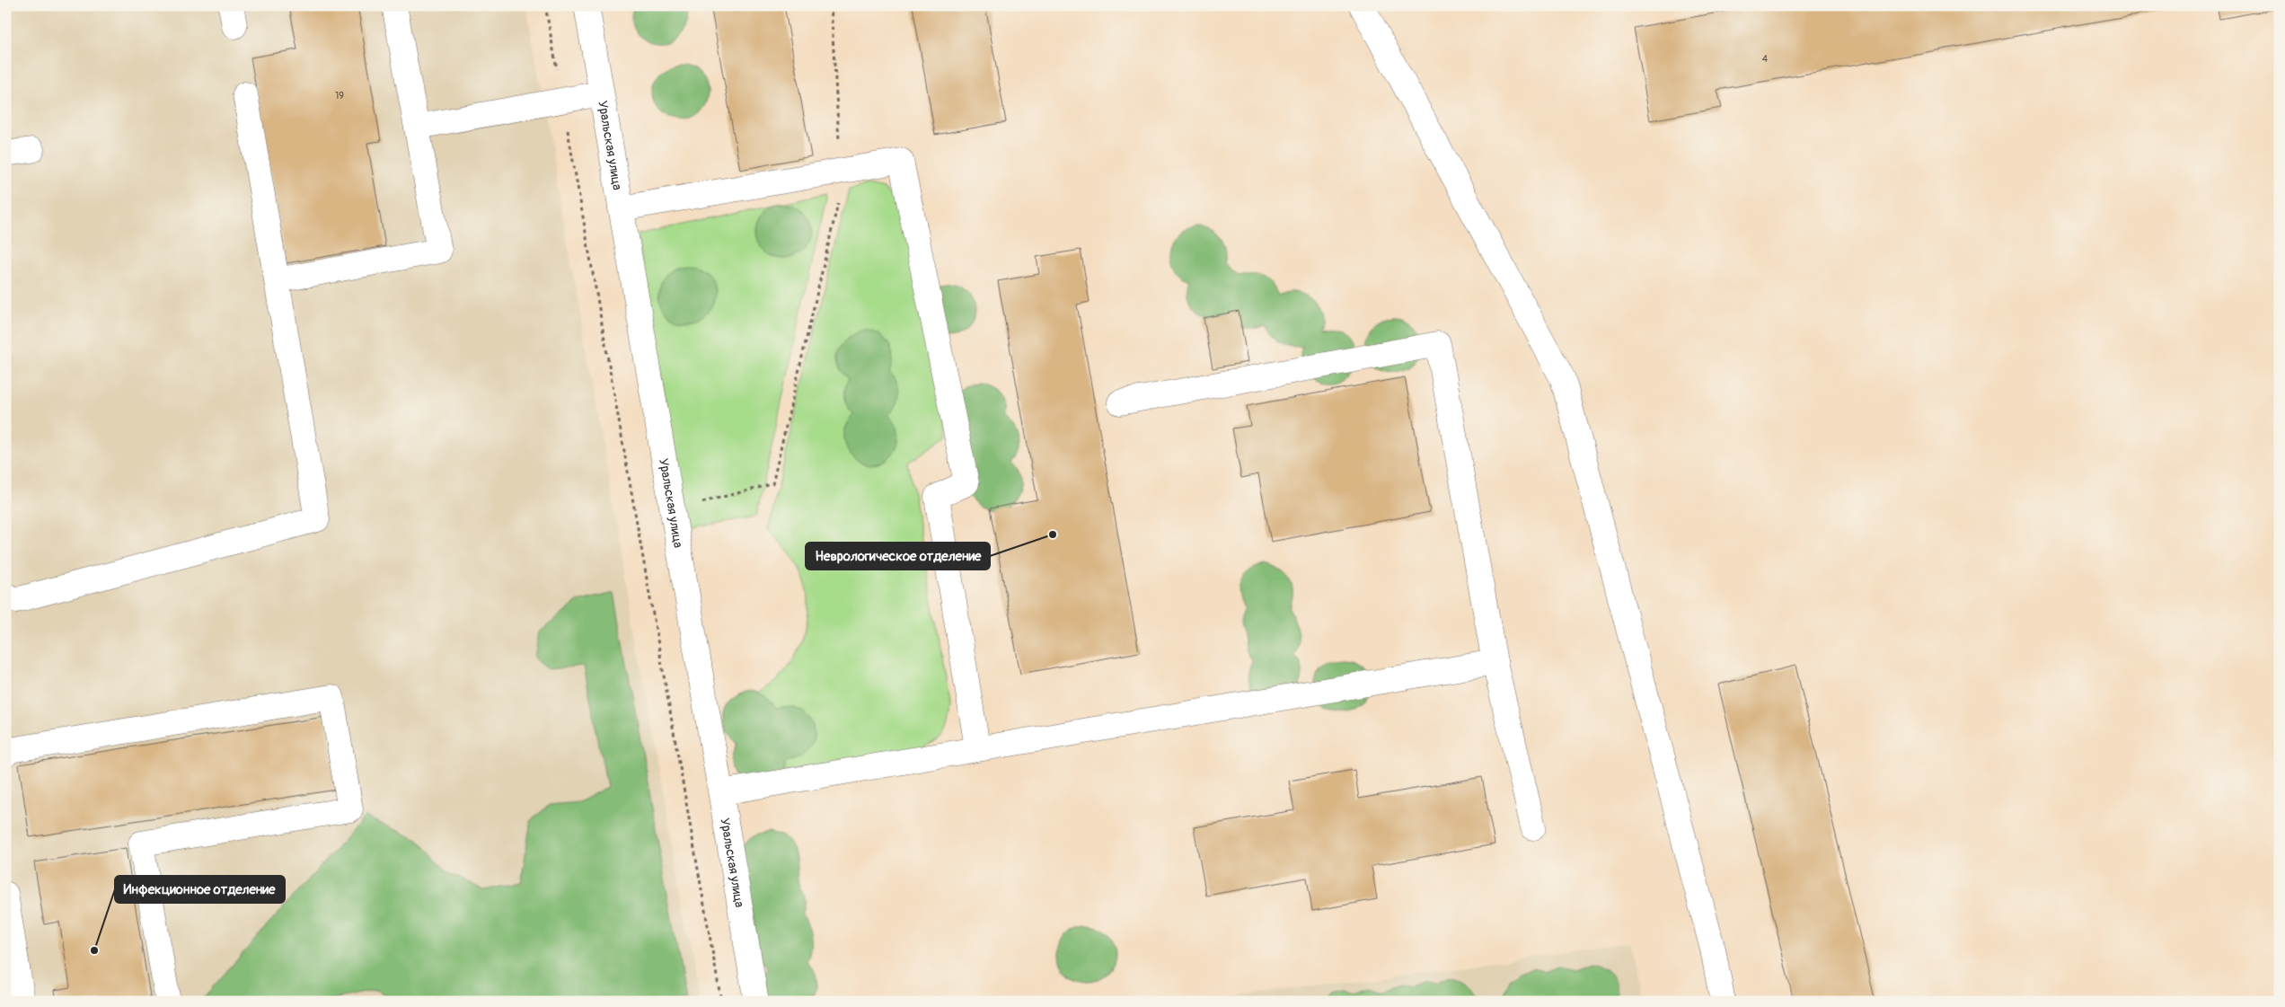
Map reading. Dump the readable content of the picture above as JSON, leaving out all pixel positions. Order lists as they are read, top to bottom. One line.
{"streets":{"street":["Уральская улица"]},"places":["Неврологическое отделение","Инфекционное отделение"],"house_numbers":["4","19"]}
